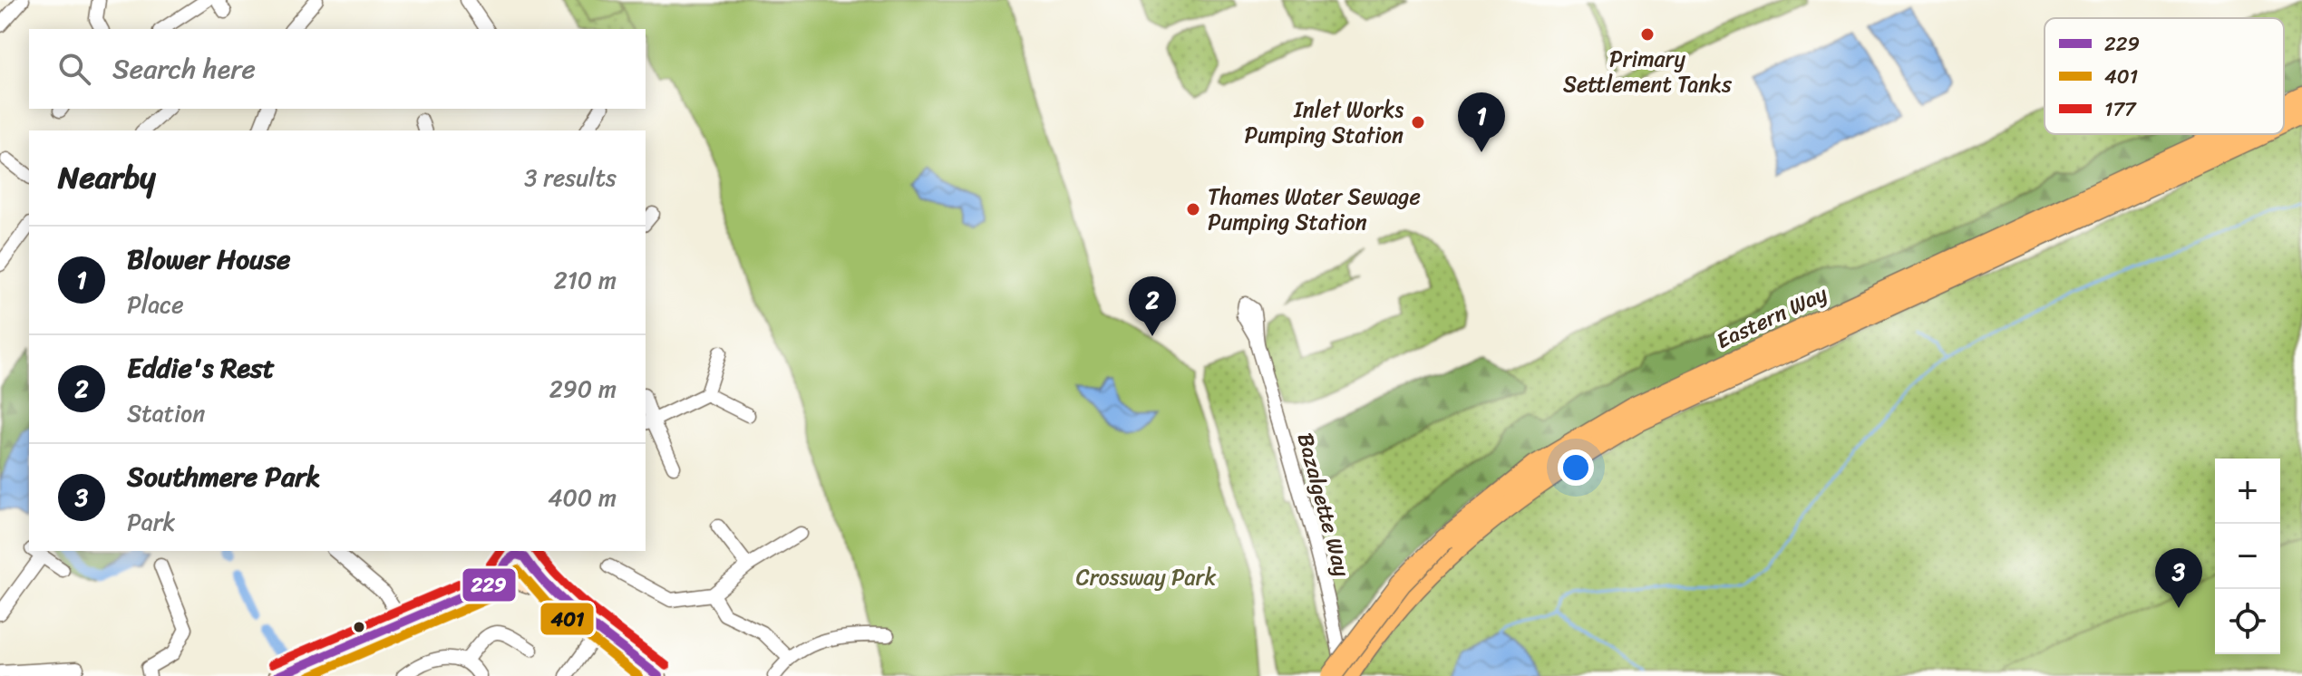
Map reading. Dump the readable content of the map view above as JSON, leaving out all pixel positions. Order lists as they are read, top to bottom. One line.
{"streets":{"main road":["Eastern Way"],"street":["Bazalgette Way"]},"crossings":[["Eastern Way","Bazalgette Way"]],"parks":["Crossway Park"],"places":["Primary Settlement Tanks","Inlet Works Pumping Station","Thames Water Sewage Pumping Station"],"lines":["transit line 177","transit line 229","transit line 401"],"legend":["229","401","177"],"page":{"search":"Search here","pins":["1","2","3"],"heading":["Nearby","3 results"],"list":[{"mark":"1","name":"Blower House","note":"Place","value":"210 m"},{"mark":"2","name":"Eddie's Rest","note":"Station","value":"290 m"},{"mark":"3","name":"Southmere Park","note":"Park","value":"400 m"}],"map_buttons":["+","−"]}}
